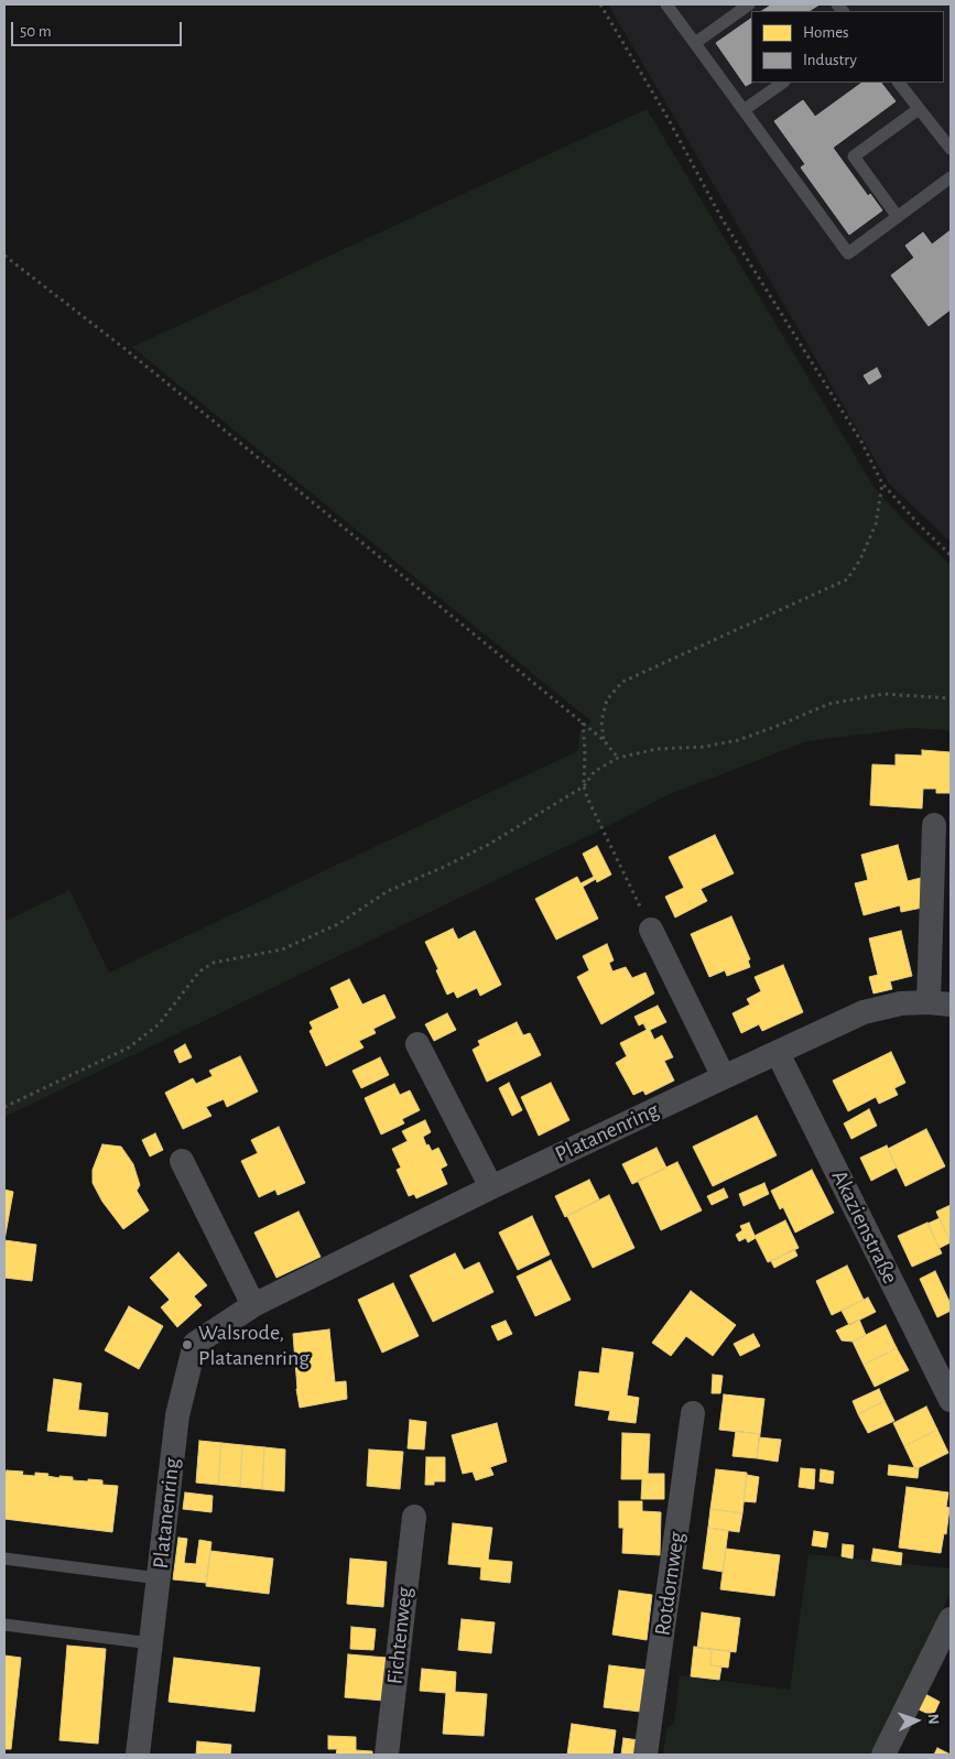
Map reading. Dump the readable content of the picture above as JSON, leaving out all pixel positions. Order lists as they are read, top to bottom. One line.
{"streets":{"street":["Platanenring","Akazienstraße","Rotdornweg","Fichtenweg"]},"crossings":[["Platanenring","Akazienstraße"]],"places":["Walsrode, Platanenring"],"legend":["Homes","Industry"],"scale_bar":"50 m","north":"right"}
